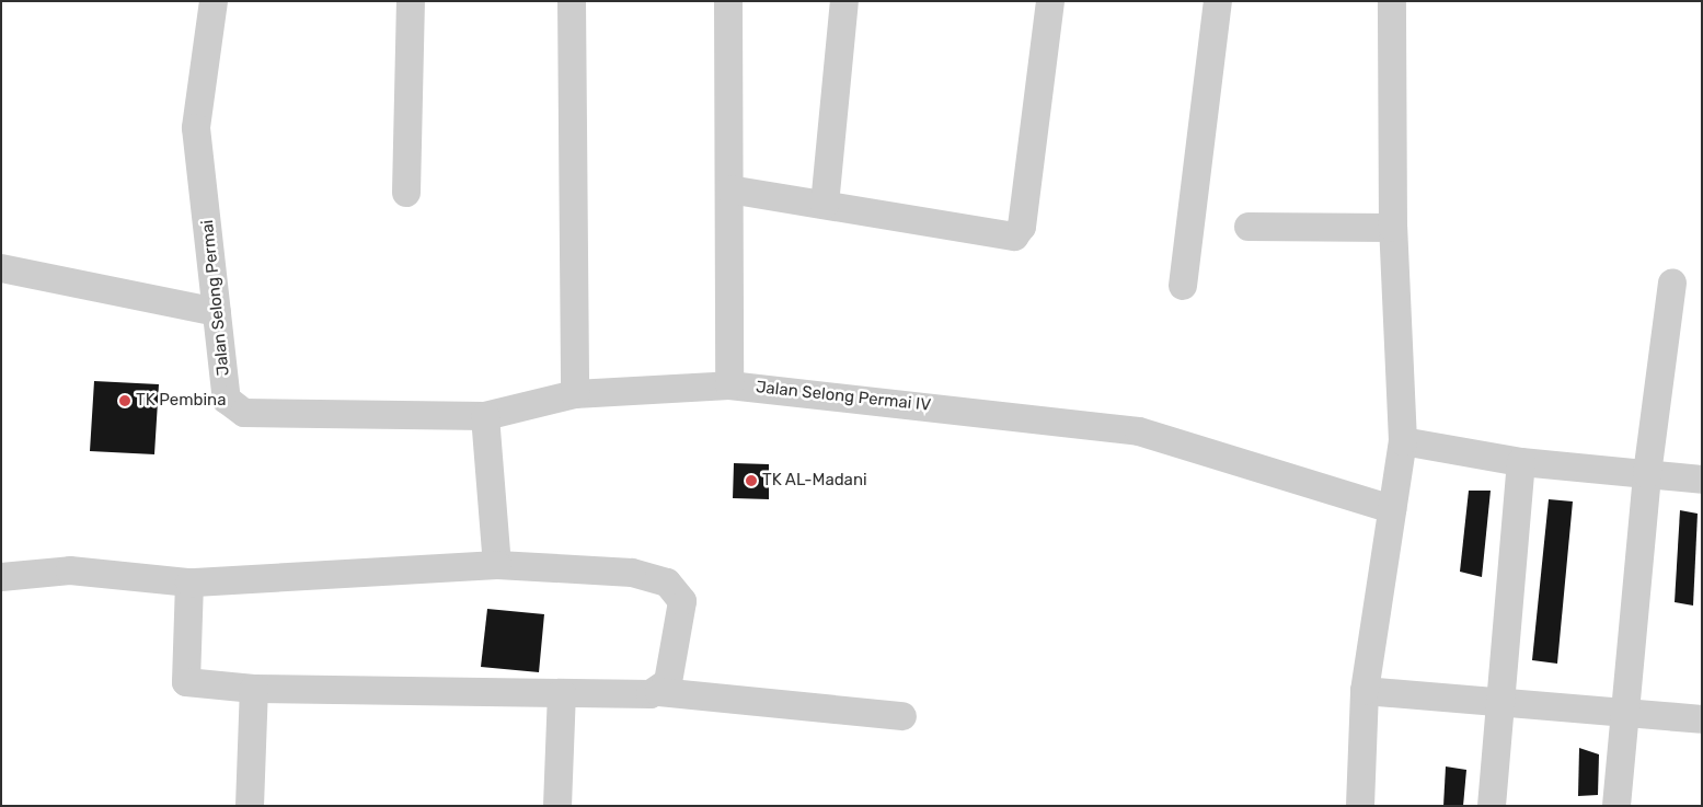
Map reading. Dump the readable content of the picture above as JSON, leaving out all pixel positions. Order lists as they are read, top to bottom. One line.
{"streets":{"street":["Jalan Selong Permai","Jalan Selong Permai IV"]},"crossings":[["Jalan Selong Permai","Jalan Selong Permai IV"]],"places":["TK Pembina","TK AL-Madani"]}
